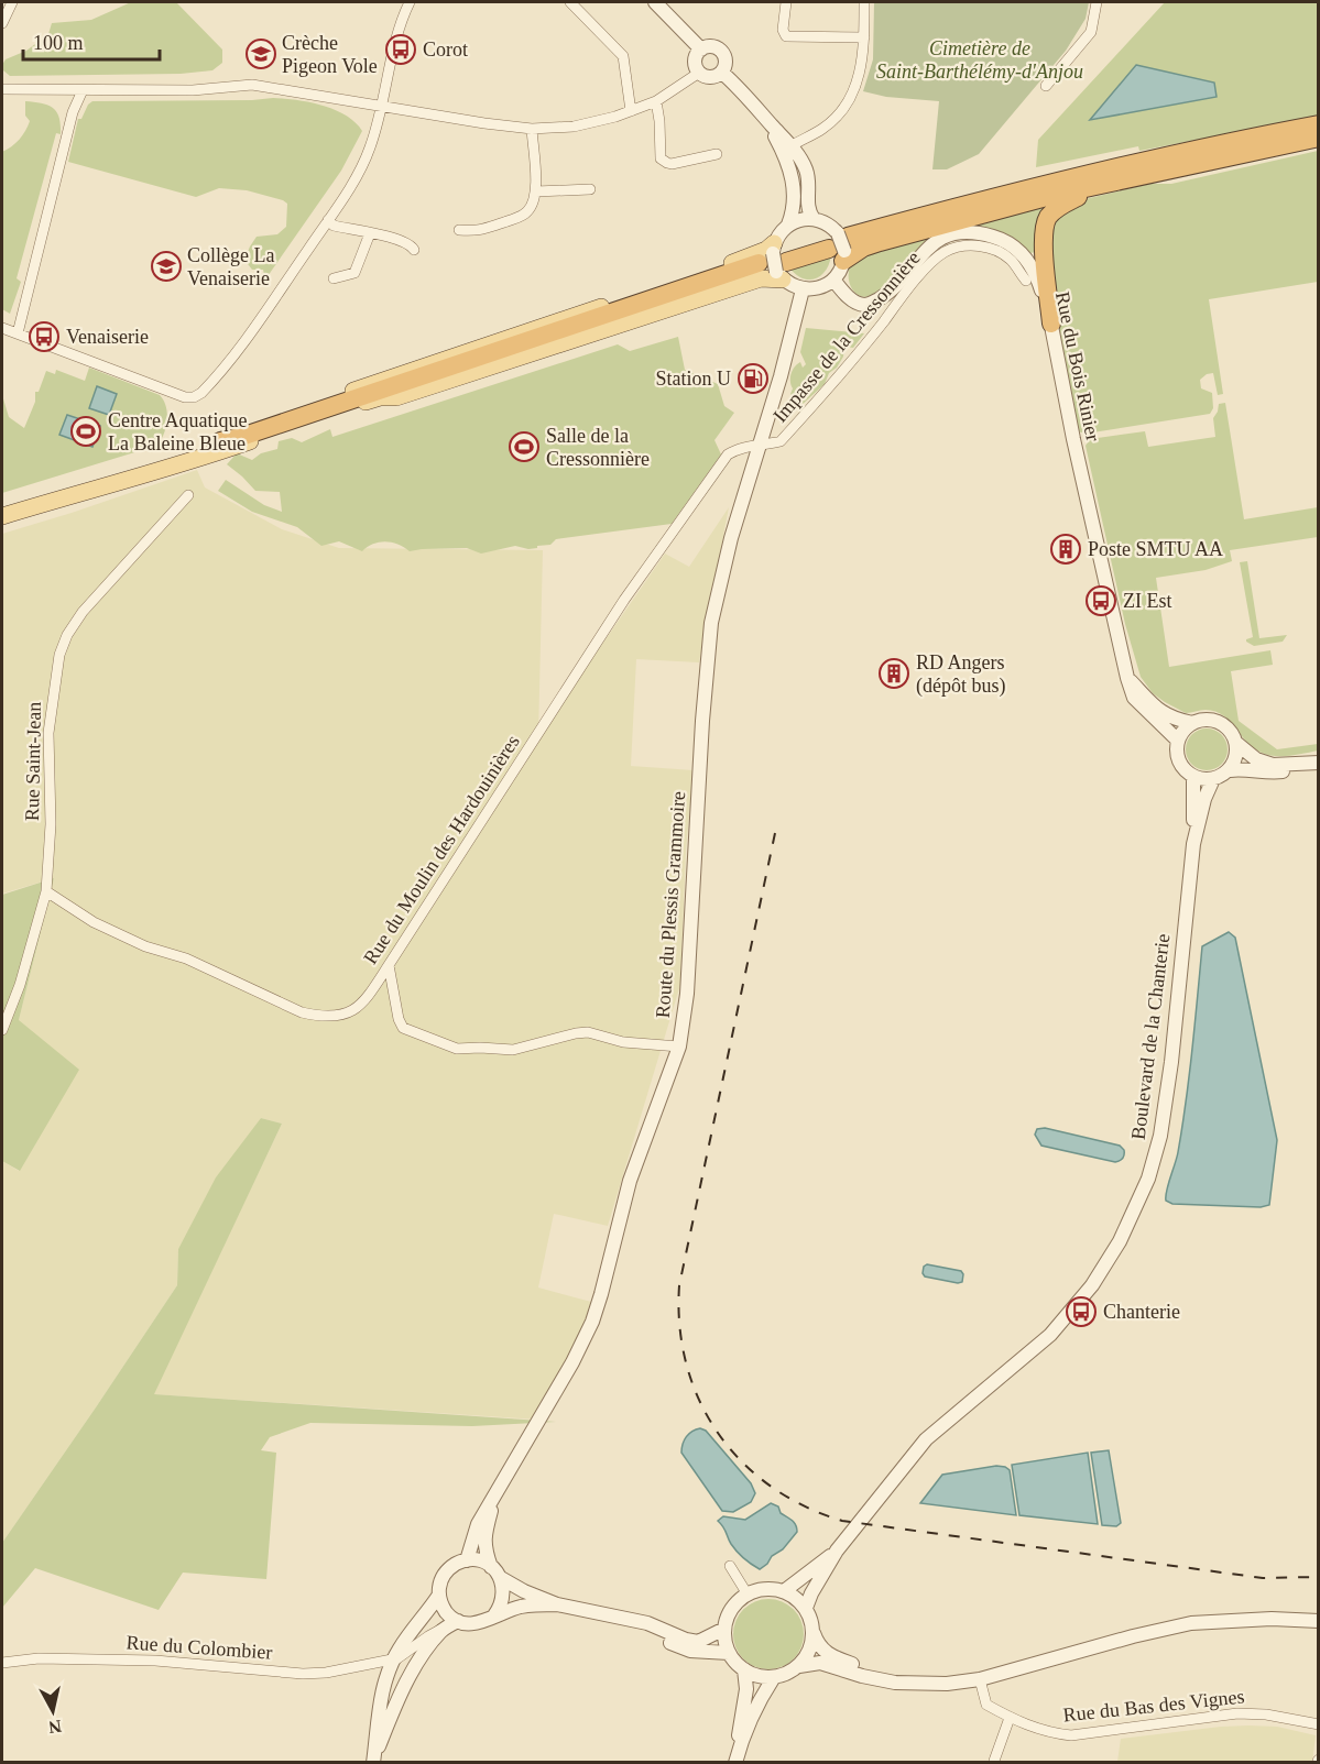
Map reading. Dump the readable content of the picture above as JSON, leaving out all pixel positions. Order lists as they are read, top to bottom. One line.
{"streets":{"street":["Impasse de la Cressonnière","Rue du Bois Rinier","Rue Saint-Jean","Rue du Moulin des Hardouinières","Route du Plessis Grammoire","Boulevard de la Chanterie","Rue du Colombier","Rue du Bas des Vignes"]},"crossings":[["Impasse de la Cressonnière","Rue du Moulin des Hardouinières"],["Impasse de la Cressonnière","Route du Plessis Grammoire"],["Rue du Bois Rinier","Boulevard de la Chanterie"],["Rue Saint-Jean","Rue du Moulin des Hardouinières"],["Rue du Moulin des Hardouinières","Route du Plessis Grammoire"]],"parks":["Cimetière de Saint-Barthélémy-d'Anjou"],"places":{"bus stop":["Corot","Venaiserie","ZI Est","Chanterie"],"school or university":["Crèche Pigeon Vole","Collège La Venaiserie"],"fuel station":["Station U"],"sports":["Centre Aquatique La Baleine Bleue","Salle de la Cressonnière"],"building":["Poste SMTU AA","RD Angers (dépôt bus)"]},"scale_bar":"100 m","north":"bottom"}
